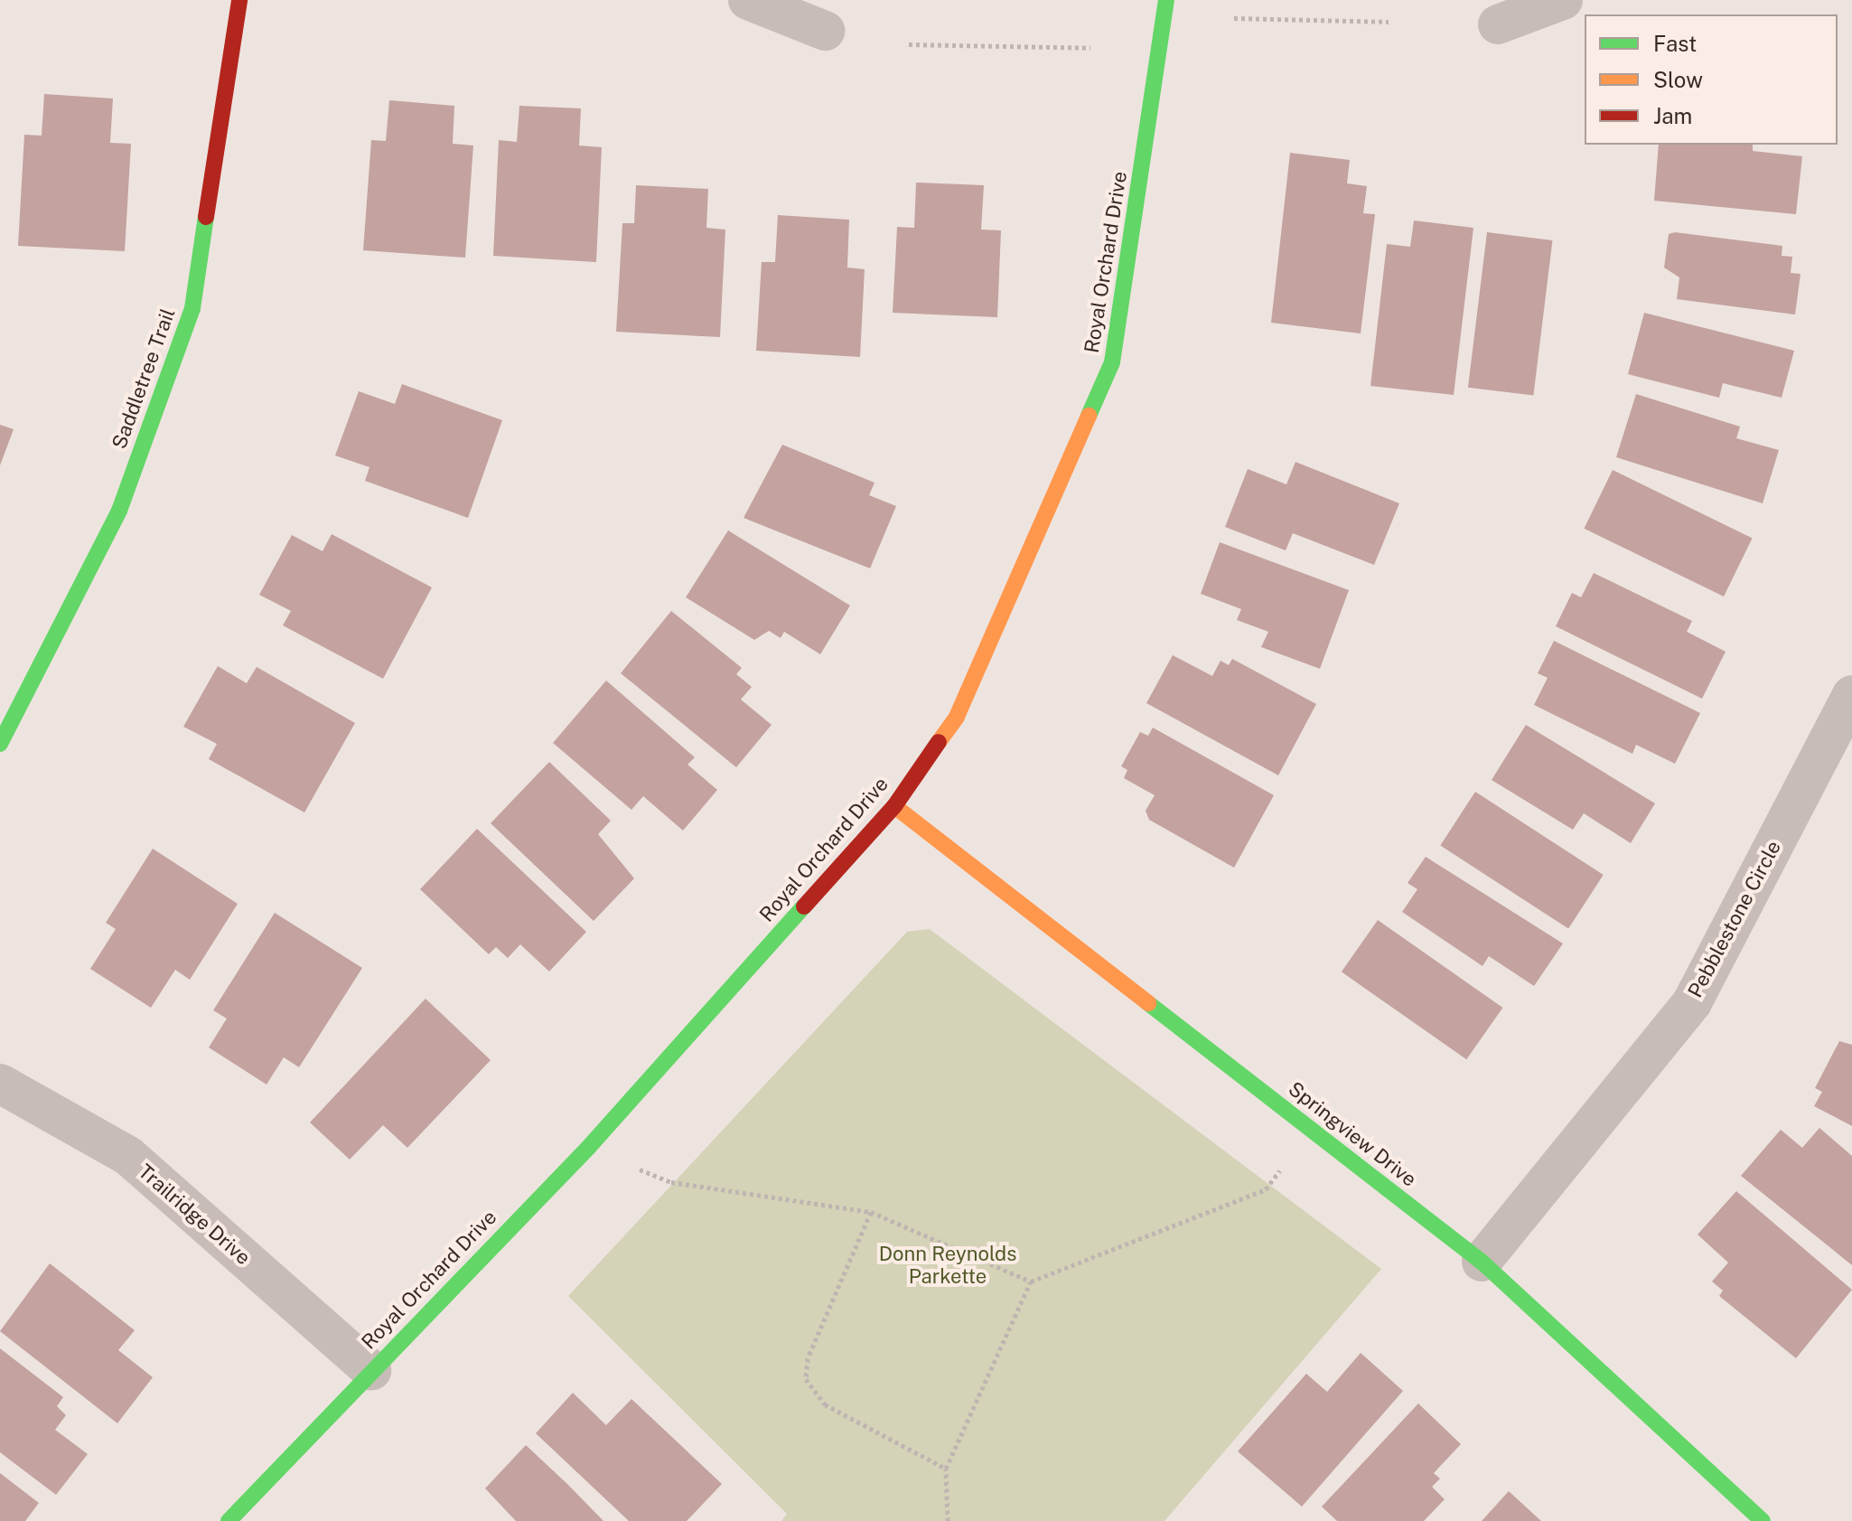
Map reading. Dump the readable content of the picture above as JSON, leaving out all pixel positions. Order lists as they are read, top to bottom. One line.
{"streets":{"street":["Royal Orchard Drive","Saddletree Trail","Pebblestone Circle","Springview Drive","Trailridge Drive"]},"crossings":[["Royal Orchard Drive","Springview Drive"],["Royal Orchard Drive","Trailridge Drive"],["Pebblestone Circle","Springview Drive"]],"parks":["Donn Reynolds Parkette"],"legend":["Fast","Slow","Jam"]}
